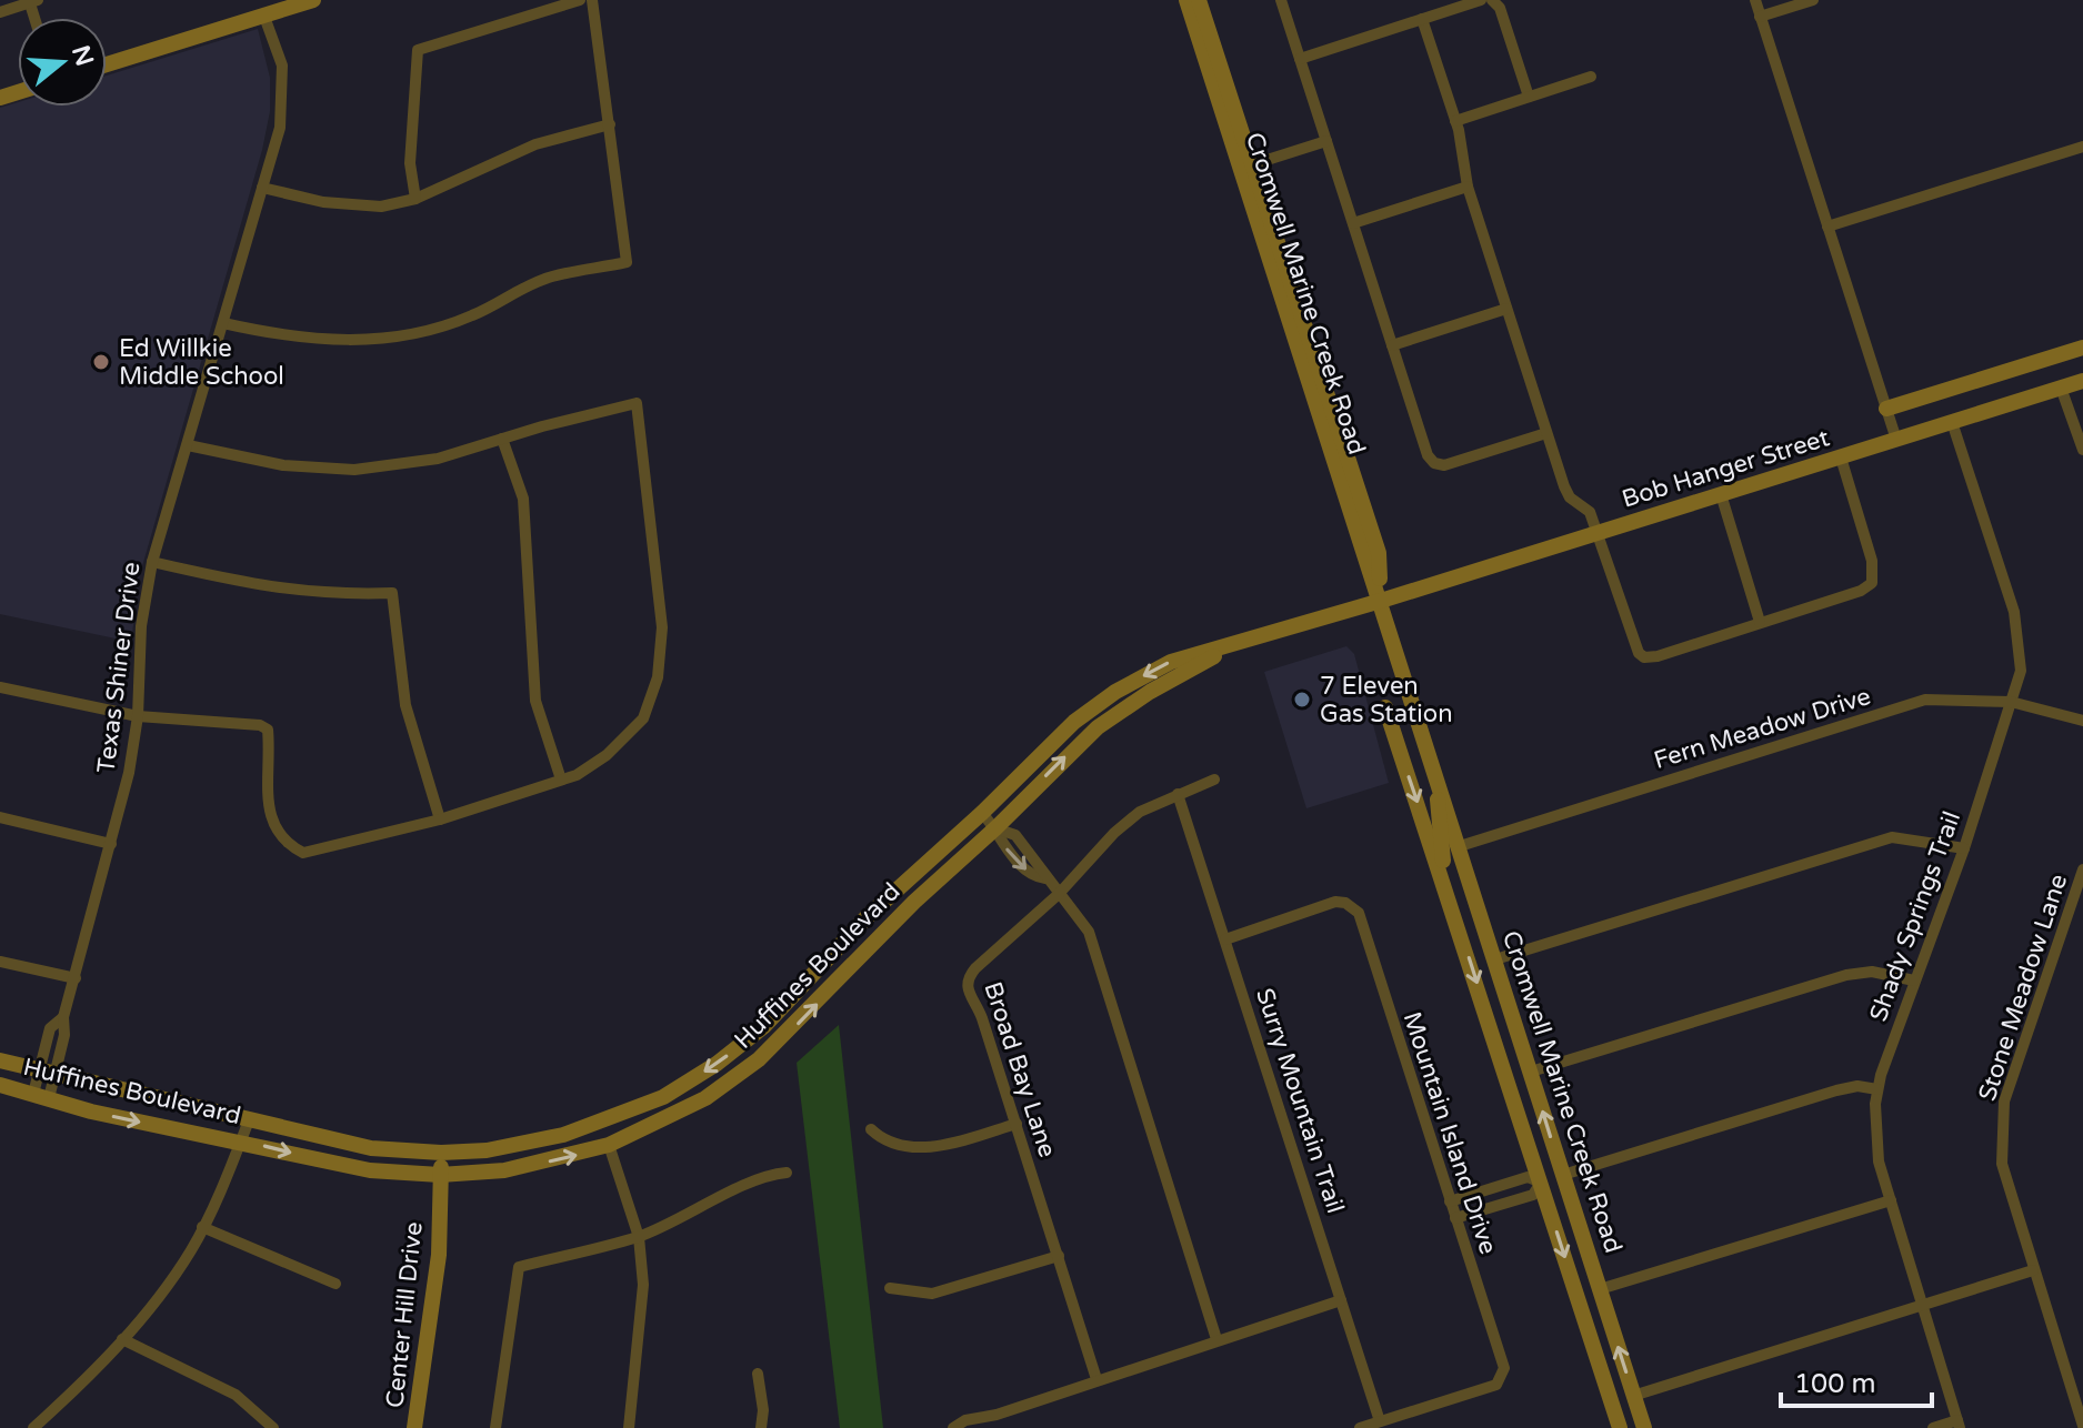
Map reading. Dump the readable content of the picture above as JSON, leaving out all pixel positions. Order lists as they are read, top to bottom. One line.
{"streets":{"main road":["Cromwell Marine Creek Road","Bob Hanger Street","Huffines Boulevard","Center Hill Drive"],"street":["Texas Shiner Drive","Fern Meadow Drive","Shady Springs Trail","Stone Meadow Lane","Broad Bay Lane","Surry Mountain Trail","Mountain Island Drive"]},"crossings":[["Cromwell Marine Creek Road","Bob Hanger Street"],["Cromwell Marine Creek Road","Fern Meadow Drive"],["Cromwell Marine Creek Road","Huffines Boulevard"],["Bob Hanger Street","Shady Springs Trail"],["Bob Hanger Street","Huffines Boulevard"],["Texas Shiner Drive","Huffines Boulevard"],["Fern Meadow Drive","Shady Springs Trail"],["Huffines Boulevard","Center Hill Drive"],["Broad Bay Lane","Surry Mountain Trail"],["Surry Mountain Trail","Mountain Island Drive"]],"places":["Ed Willkie Middle School","7 Eleven Gas Station"],"scale_bar":"100 m","north":"right"}
